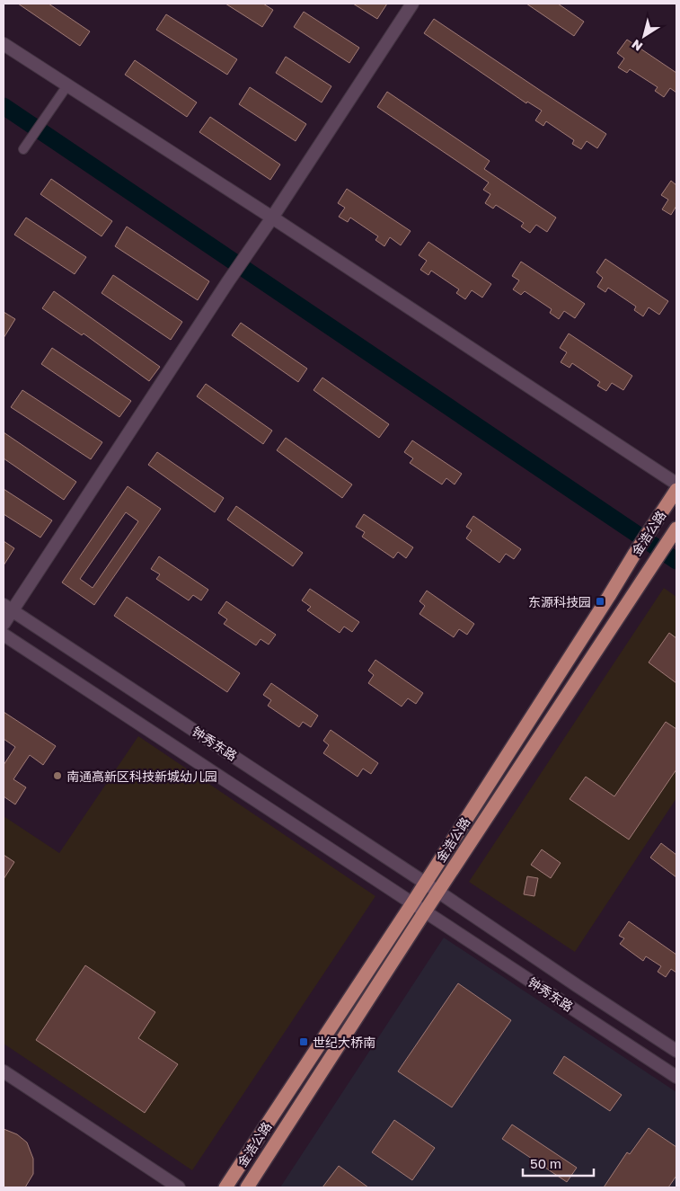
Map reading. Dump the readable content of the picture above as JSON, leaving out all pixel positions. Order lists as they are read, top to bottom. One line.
{"streets":{"main road":["金浩公路"],"street":["钟秀东路"]},"crossings":[["金浩公路","钟秀东路"]],"places":{"transit":["东源科技园","世纪大桥南"],"other":["南通高新区科技新城幼儿园"]},"scale_bar":"50 m","north":"bottom left"}
